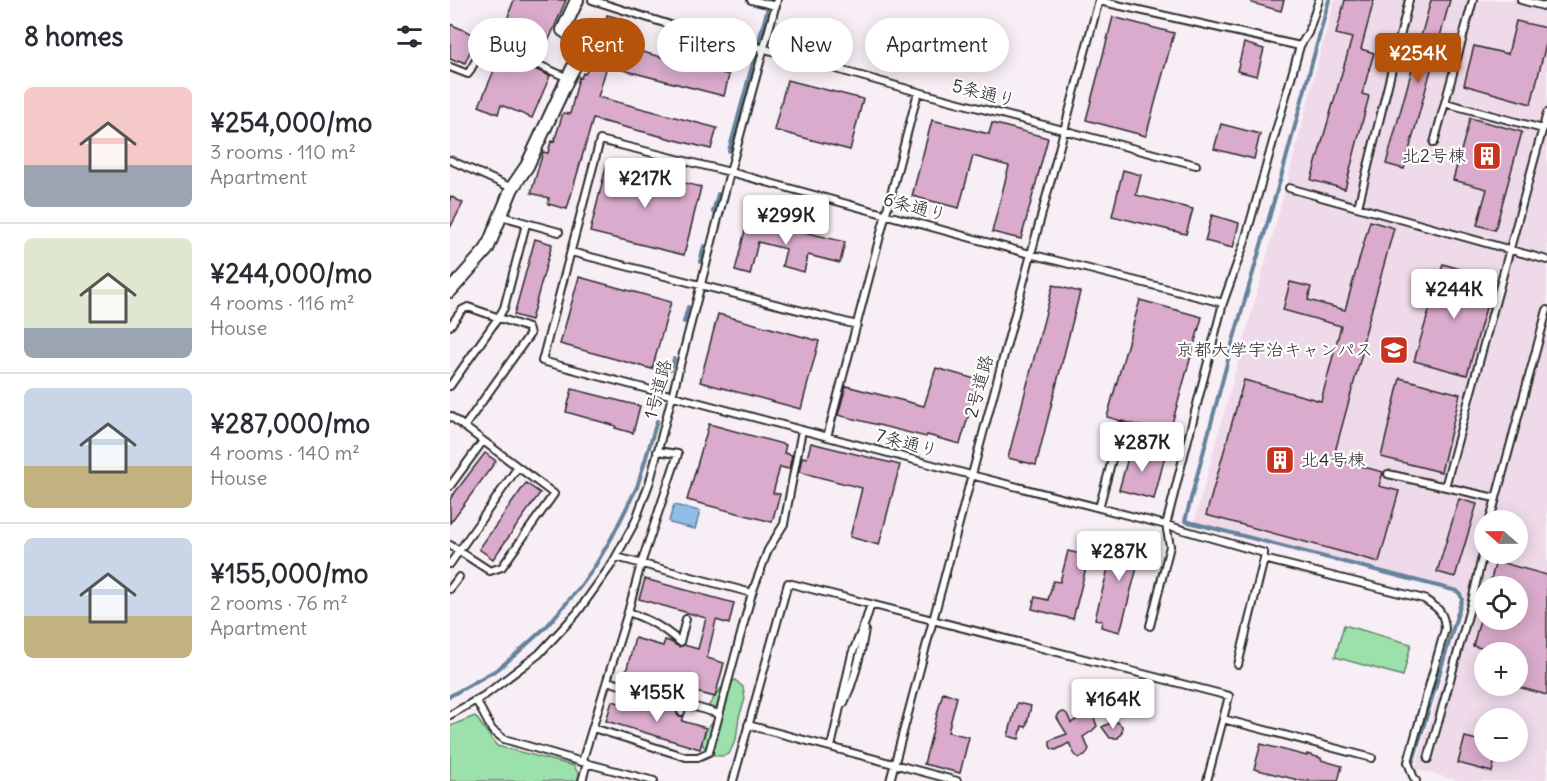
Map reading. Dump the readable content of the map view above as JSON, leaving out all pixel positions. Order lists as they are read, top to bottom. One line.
{"streets":{"lane":["5条通り","6条通り","2号道路","1号道路","7条通り"]},"crossings":[["5条通り","2号道路"],["5条通り","1号道路"],["6条通り","2号道路"],["6条通り","1号道路"],["6条通り","7条通り"],["2号道路","7条通り"],["1号道路","7条通り"]],"places":{"building":["北2号棟","北4号棟"],"school or university":["京都大学宇治キャンパス"]},"north":"left","page":{"heading":"8 homes","chip":["Buy","Rent","Filters","New","Apartment"],"price":["¥254K","¥217K","¥299K","¥244K","¥287K","¥287K","¥155K","¥164K"],"list":[{"name":"¥254,000/mo","note":"3 rooms · 110 m² · Apartment"},{"name":"¥244,000/mo","note":"4 rooms · 116 m² · House"},{"name":"¥287,000/mo","note":"4 rooms · 140 m² · House"},{"name":"¥155,000/mo","note":"2 rooms · 76 m² · Apartment"}],"map_buttons":["+","−"]}}
